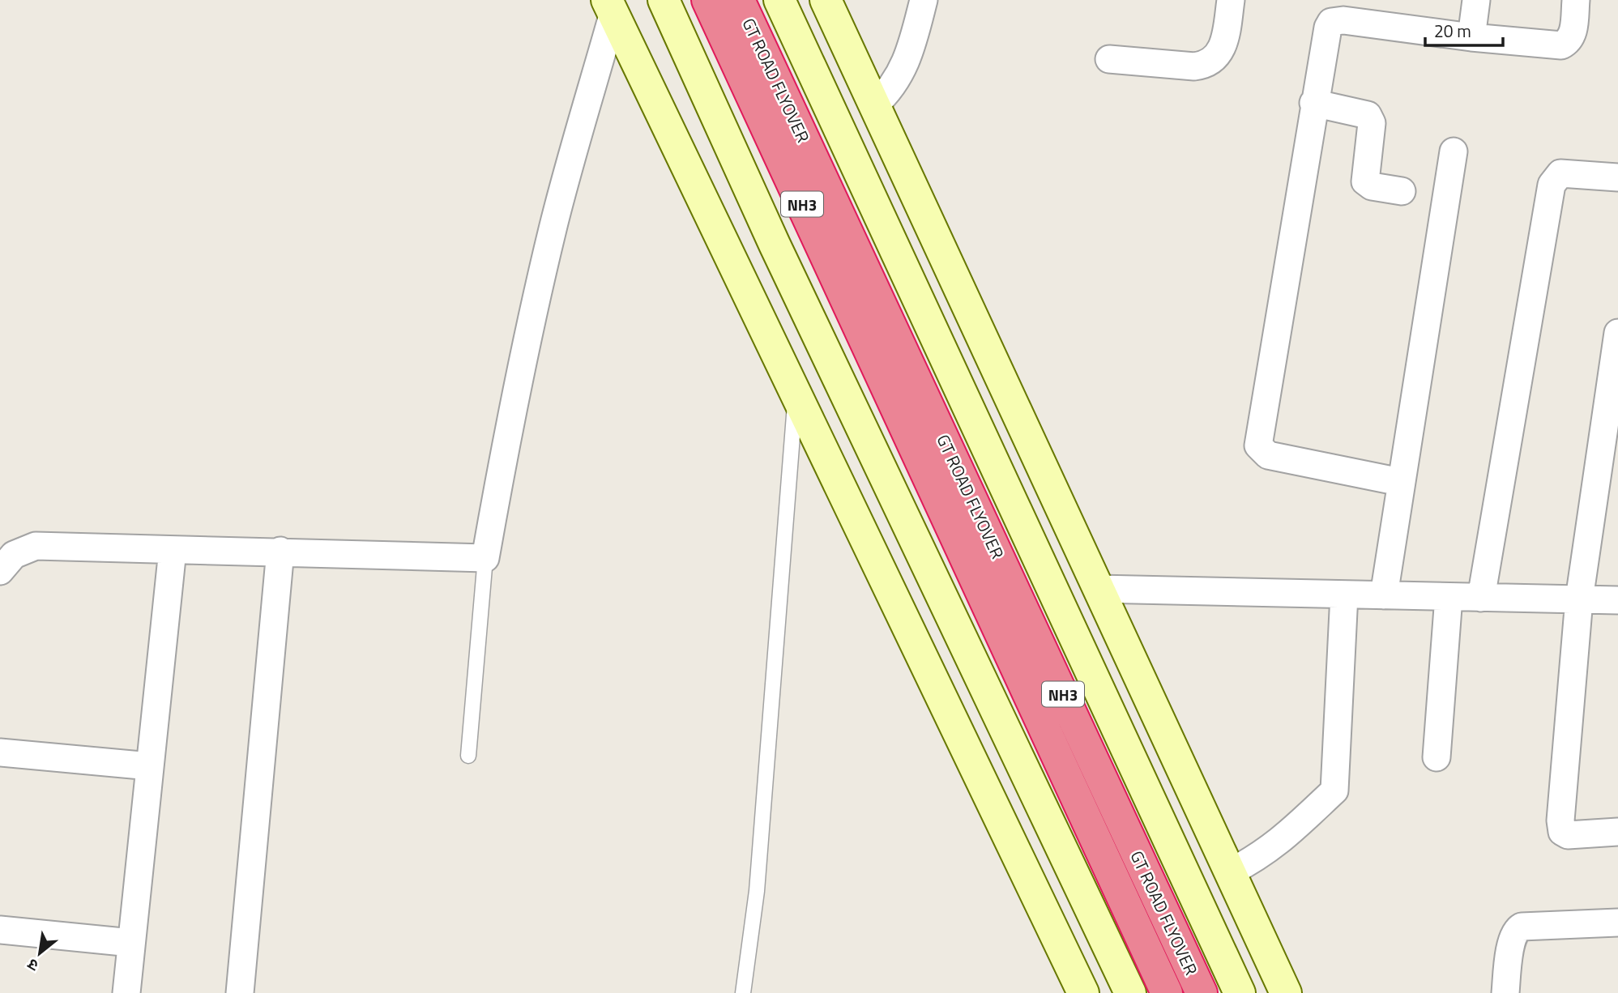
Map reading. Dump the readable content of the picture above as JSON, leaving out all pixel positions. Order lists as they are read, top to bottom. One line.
{"streets":{"highway":["GT ROAD FLYOVER","NH3"]},"scale_bar":"20 m","north":"bottom left"}
